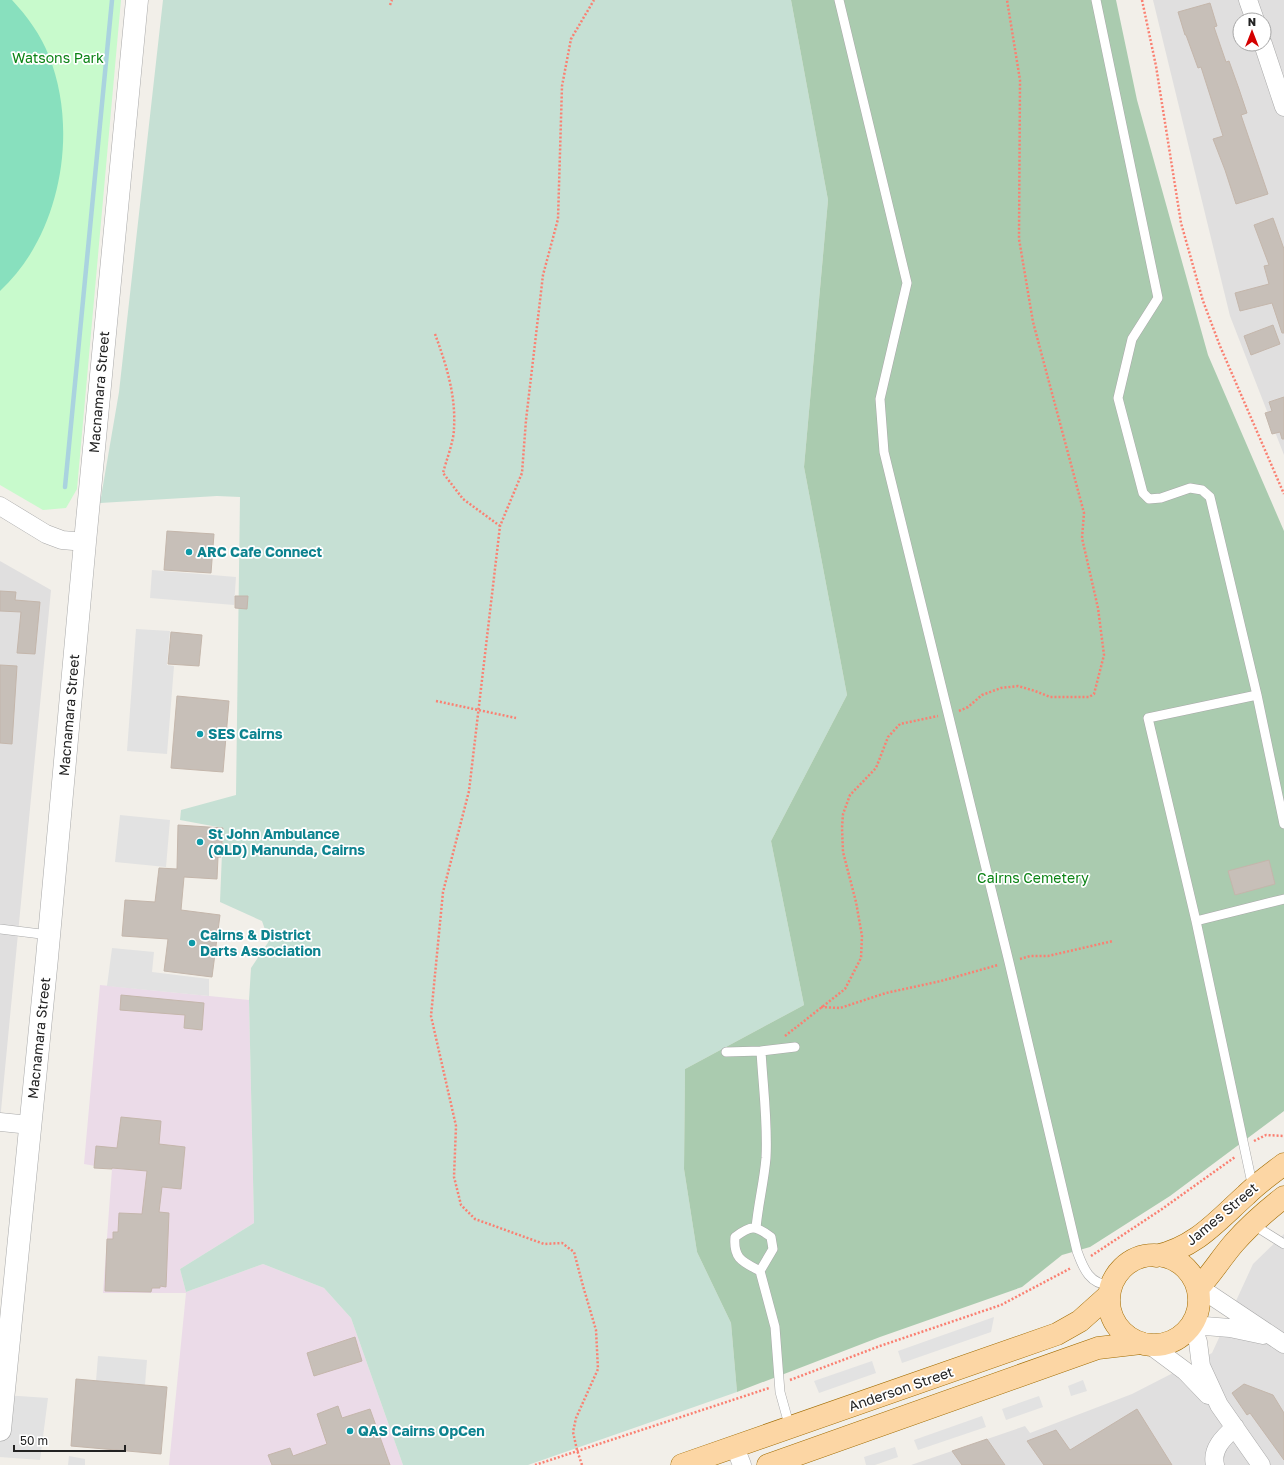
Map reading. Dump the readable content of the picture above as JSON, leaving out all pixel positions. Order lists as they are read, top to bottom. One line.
{"streets":{"main road":["James Street","Anderson Street"],"street":["Macnamara Street"]},"crossings":[["James Street","Anderson Street"]],"parks":["Watsons Park","Cairns Cemetery"],"places":["ARC Cafe Connect","SES Cairns","St John Ambulance (QLD) Manunda, Cairns","Cairns & District Darts Association","QAS Cairns OpCen"],"scale_bar":"50 m","north":"top"}
